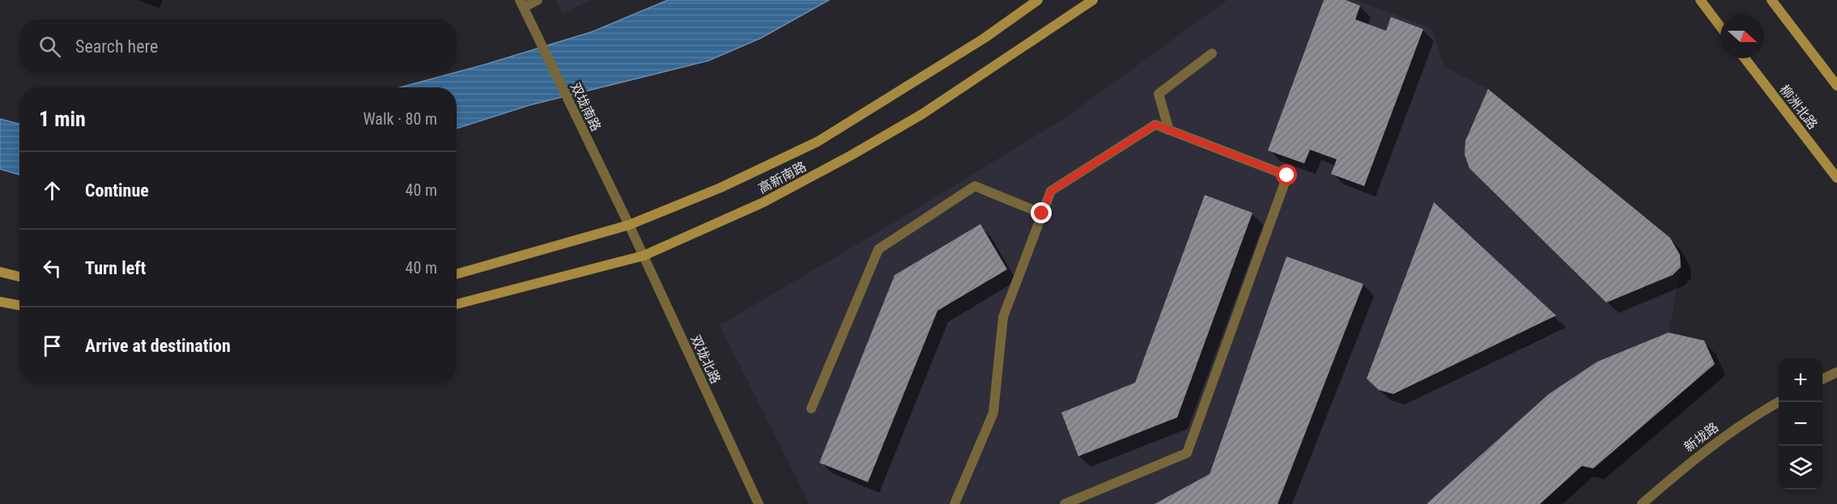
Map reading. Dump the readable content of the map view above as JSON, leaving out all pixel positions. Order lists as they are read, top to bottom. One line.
{"streets":{"main road":["柳洲北路","高新南路"],"street":["双垅南路","双垅北路","新垅路"]},"crossings":[["双垅南路","高新南路"],["双垅南路","双垅北路"],["高新南路","双垅北路"]],"north":"right","page":{"search":"Search here","heading":["1 min","Walk · 80 m"],"list":[["Continue","40 m"],["Turn left","40 m"],"Arrive at destination"],"map_buttons":["+","−"]}}
